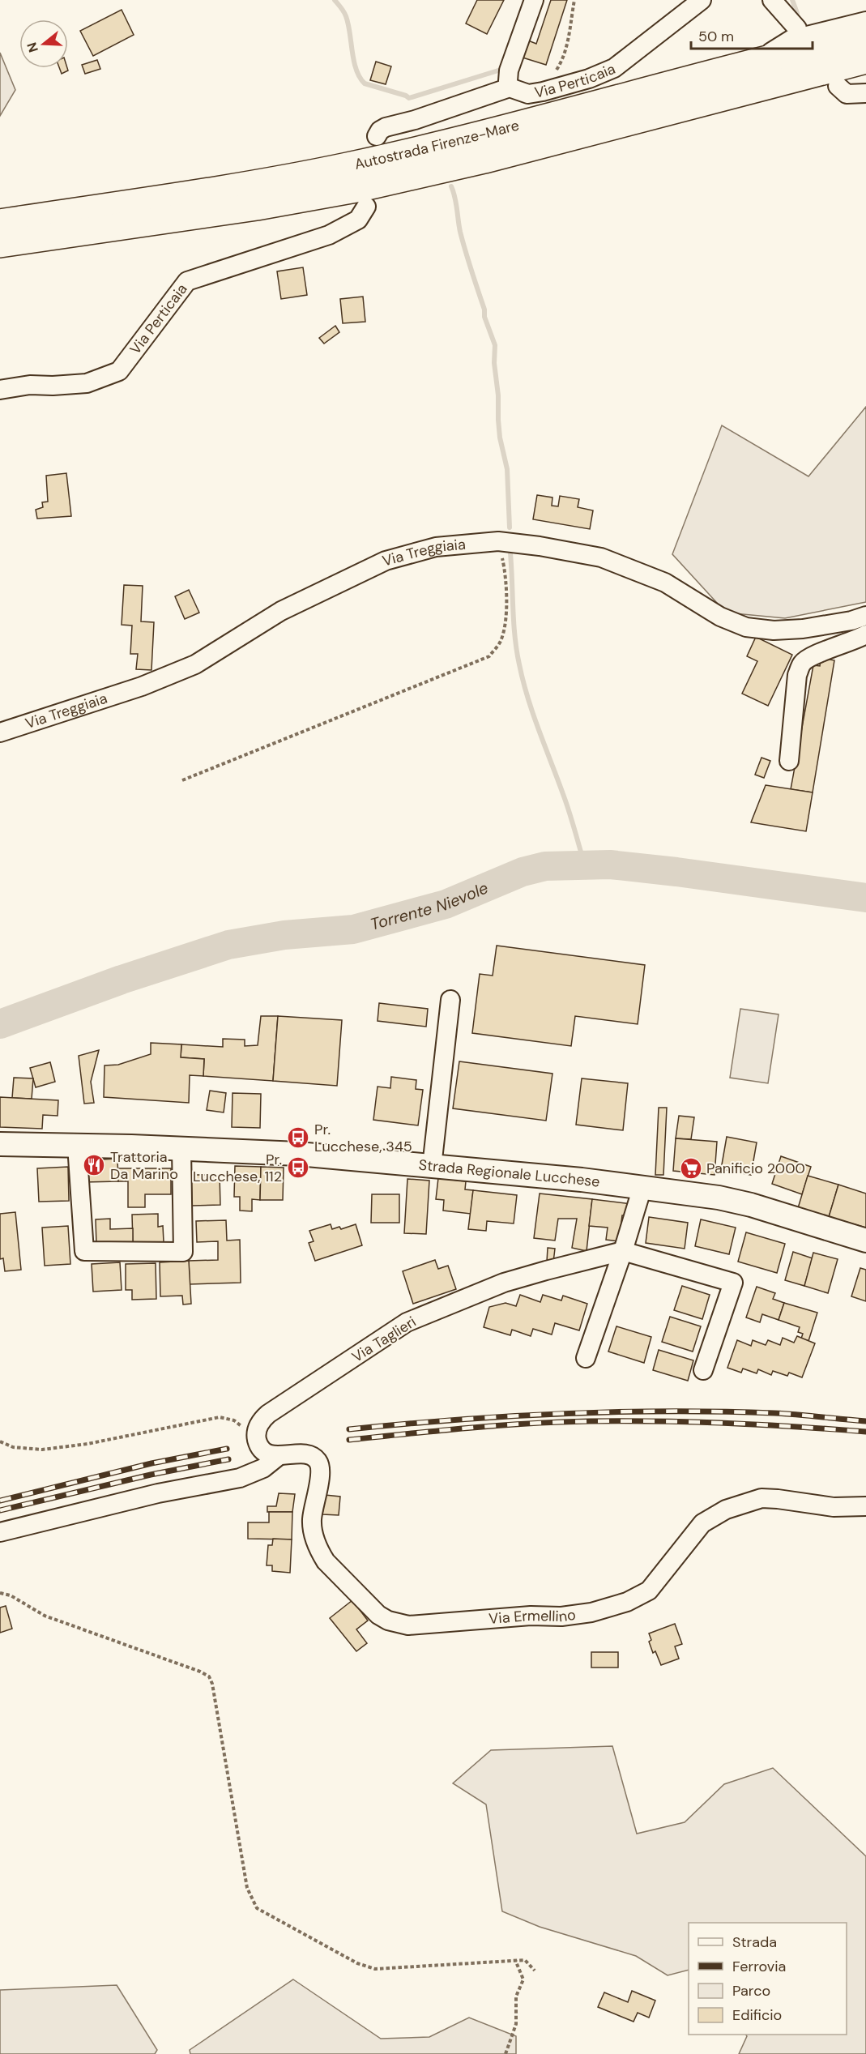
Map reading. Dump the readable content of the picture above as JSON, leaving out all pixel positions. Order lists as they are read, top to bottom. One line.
{"streets":{"highway":["Autostrada Firenze-Mare"],"main road":["Strada Regionale Lucchese"],"street":["Via Perticaia","Via Treggiaia","Via Taglieri","Via Ermellino"]},"water":["Torrente Nievole"],"places":{"bus stop":["Pr. Lucchese, 345","Pr. Lucchese, 112"],"restaurant":["Trattoria Da Marino"],"supermarket":["Panificio 2000"]},"legend":["Strada","Ferrovia","Parco","Edificio"],"scale_bar":"50 m","north":"left"}
